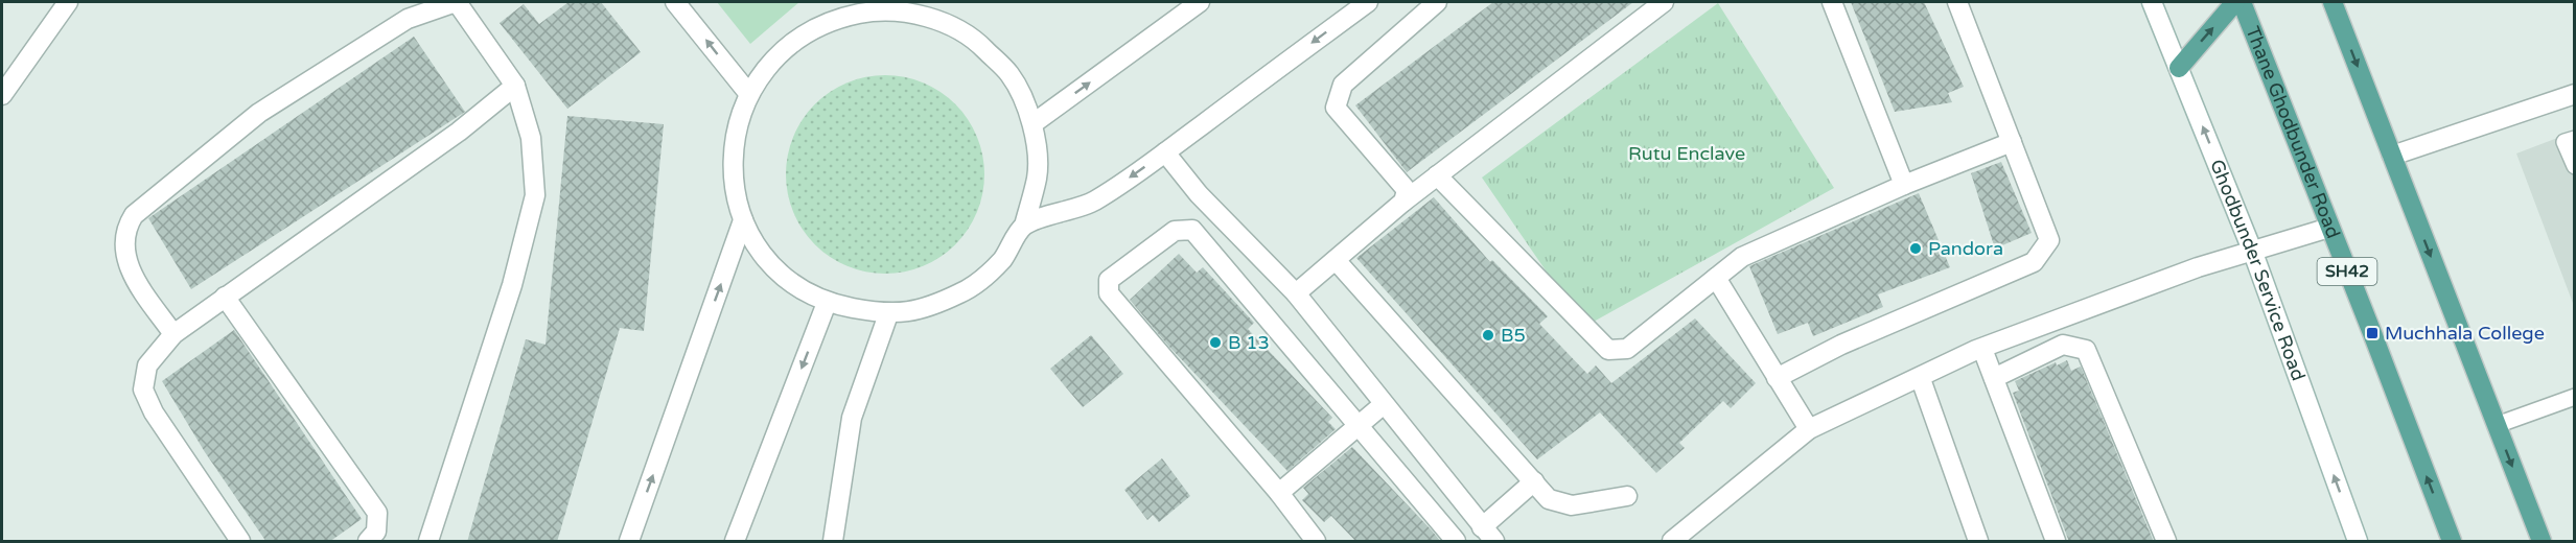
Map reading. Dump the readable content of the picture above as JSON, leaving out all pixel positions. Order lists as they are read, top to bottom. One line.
{"streets":{"main road":["Thane Ghodbunder Road","SH42"],"street":["Ghodbunder Service Road"]},"one_way":["Ghodbunder Service Road"],"parks":["Rutu Enclave"],"places":{"other":["Pandora","B5","B 13"],"transit":["Muchhala College"]}}
